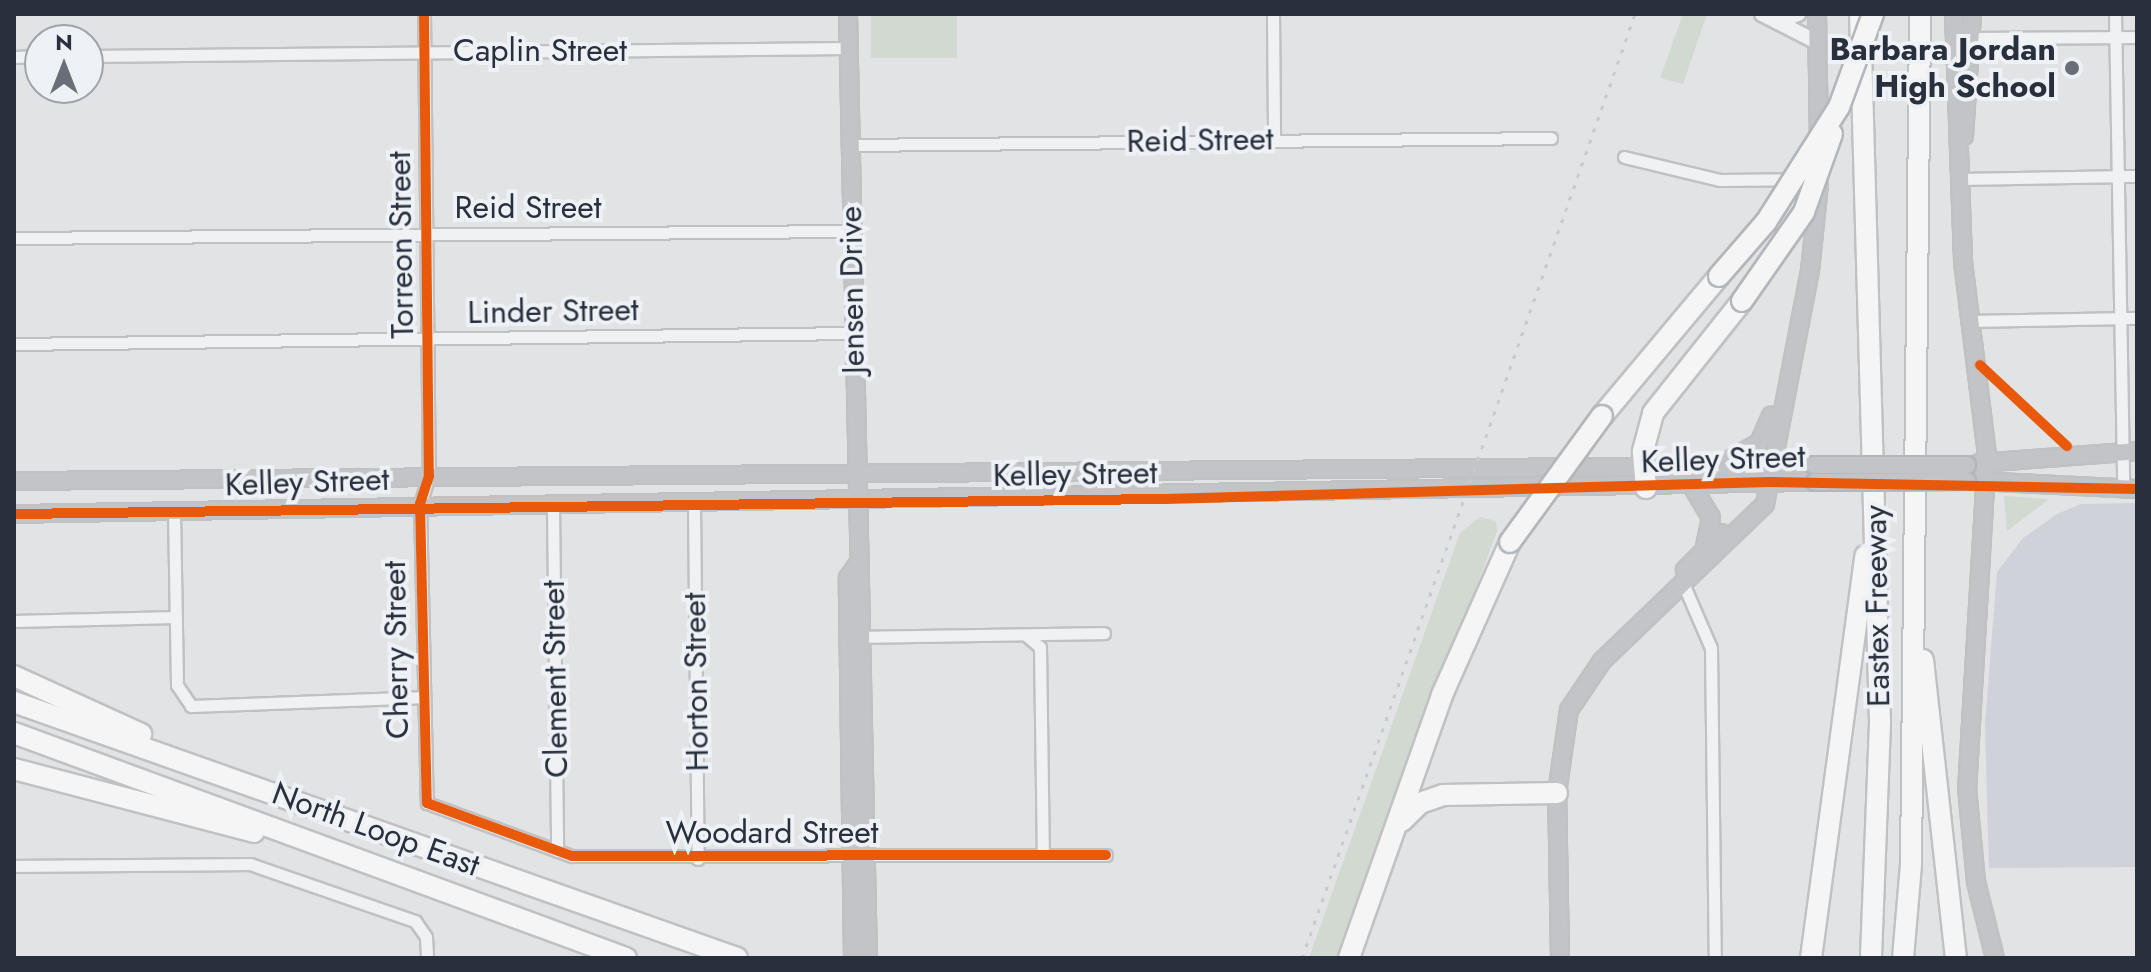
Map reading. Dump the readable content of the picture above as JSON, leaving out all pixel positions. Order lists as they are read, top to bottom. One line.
{"streets":{"highway":["Eastex Freeway","North Loop East"],"main road":["Jensen Drive","Kelley Street"],"street":["Caplin Street","Reid Street","Torreon Street","Linder Street","Cherry Street","Clement Street","Horton Street","Woodard Street"]},"crossings":[["Caplin Street","Torreon Street"],["Caplin Street","Jensen Drive"],["Reid Street","Torreon Street"],["Reid Street","Jensen Drive"],["Torreon Street","Linder Street"],["Torreon Street","Kelley Street"],["Torreon Street","Cherry Street"],["Jensen Drive","Linder Street"],["Jensen Drive","Kelley Street"],["Jensen Drive","Woodard Street"],["Kelley Street","Cherry Street"],["Kelley Street","Clement Street"],["Kelley Street","Horton Street"],["Cherry Street","Woodard Street"],["Clement Street","Woodard Street"],["Horton Street","Woodard Street"]],"places":["Barbara Jordan High School"],"north":"top"}
